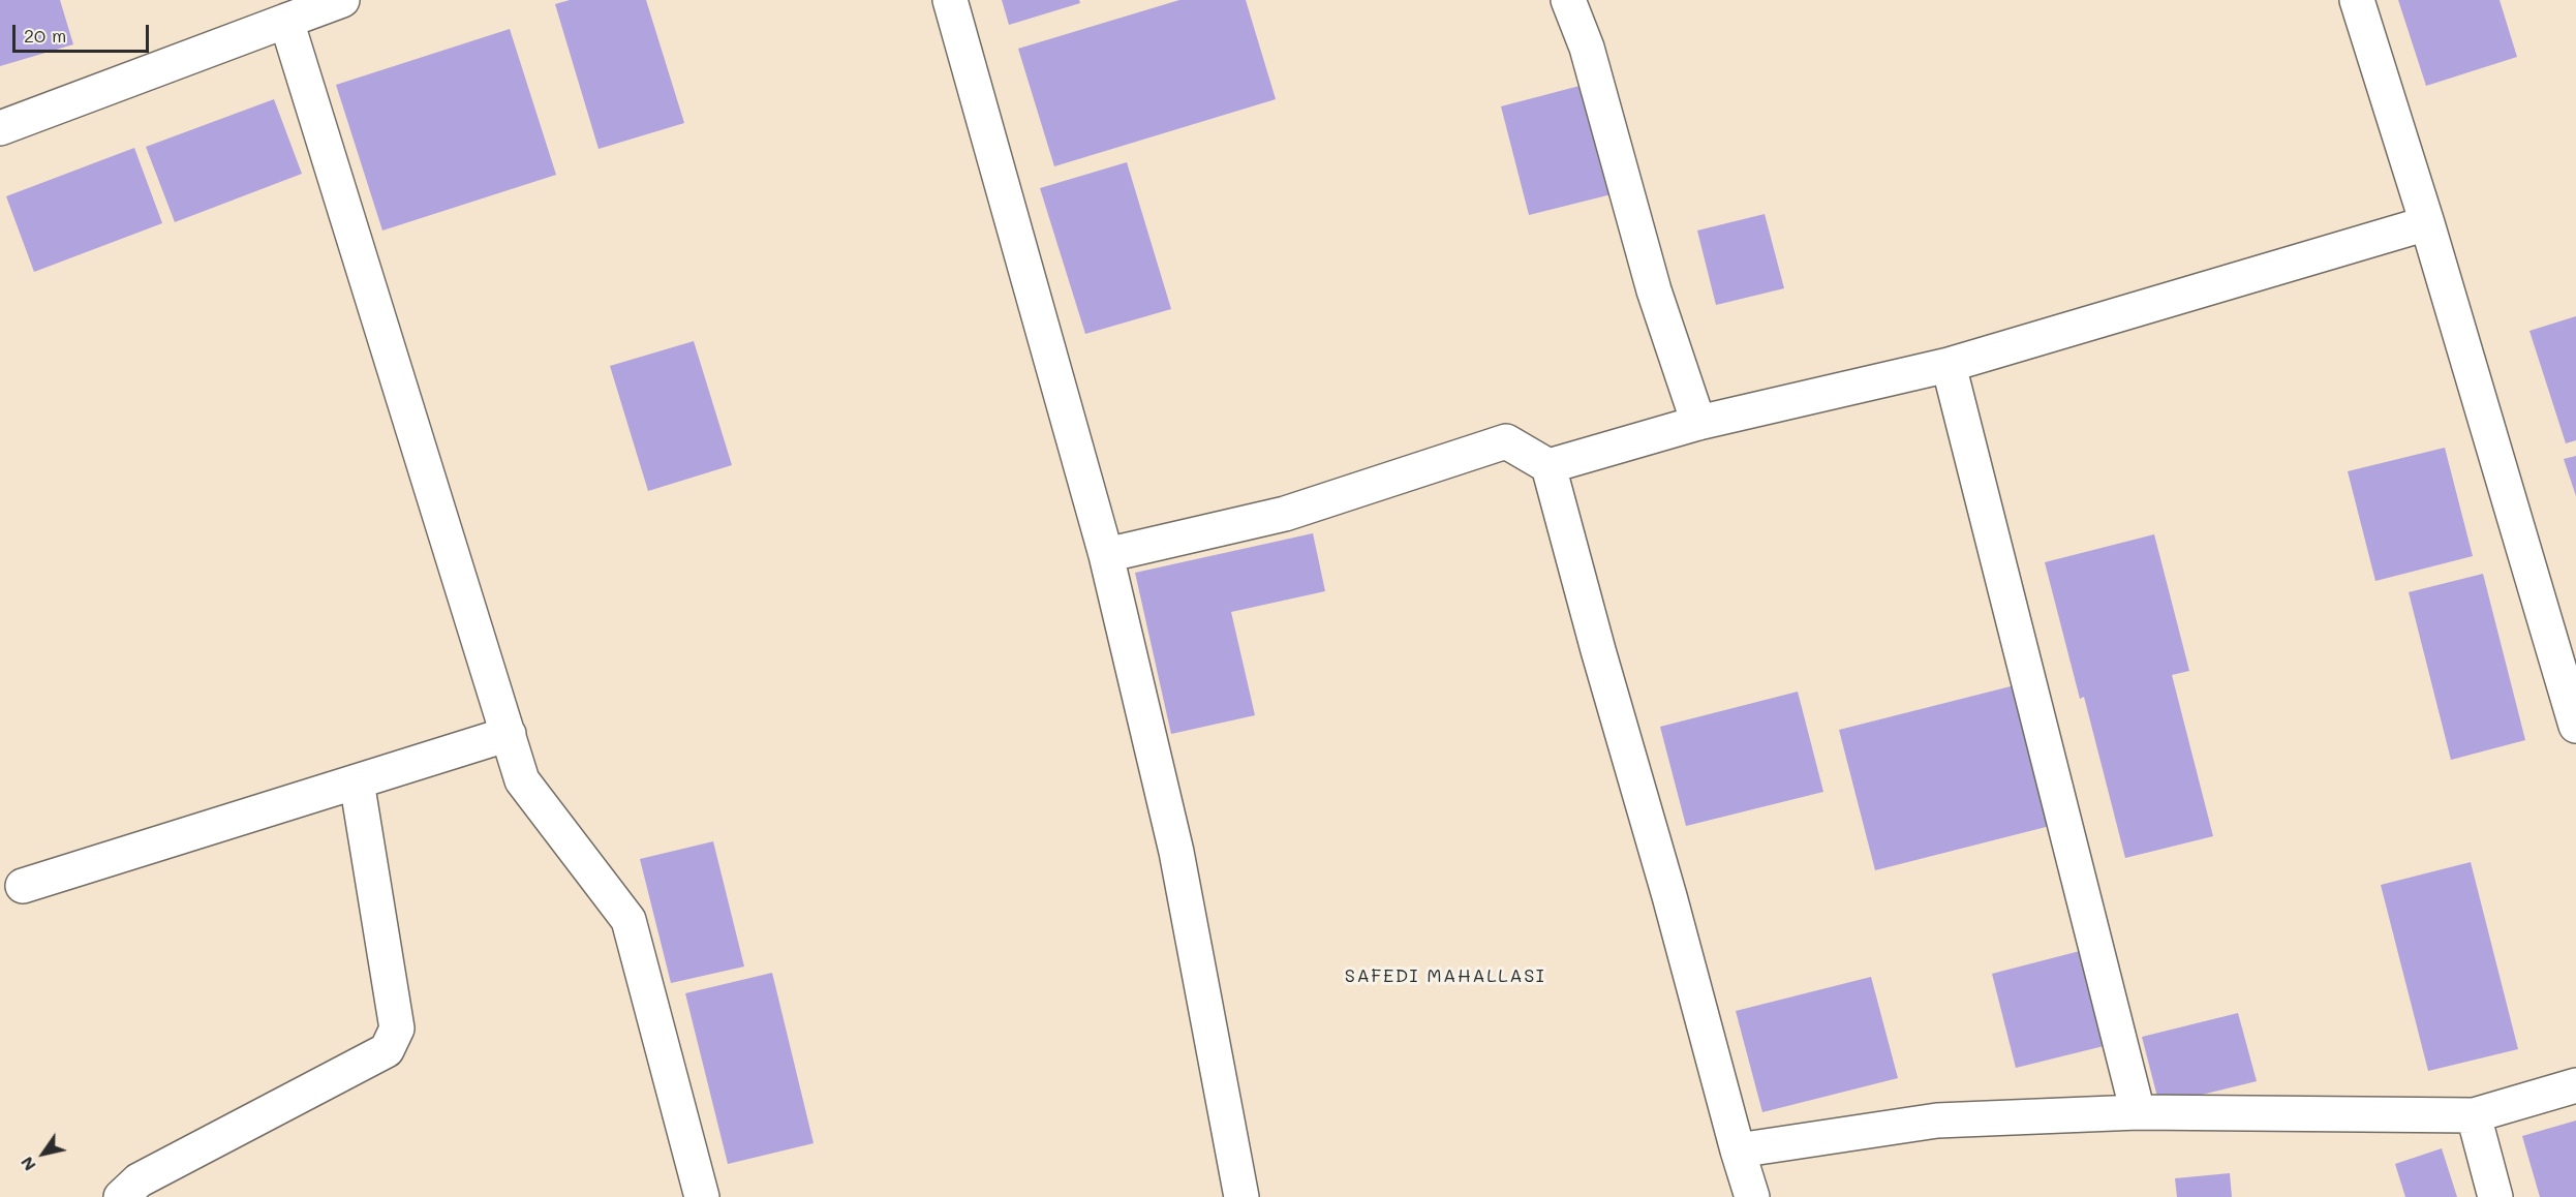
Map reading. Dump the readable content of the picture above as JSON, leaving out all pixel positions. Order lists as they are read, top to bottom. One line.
{"districts":["SAFEDI MAHALLASI"],"scale_bar":"20 m","north":"bottom left"}
